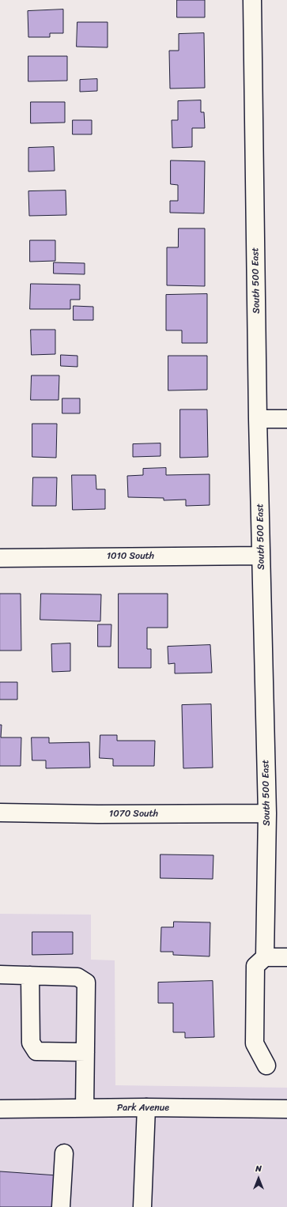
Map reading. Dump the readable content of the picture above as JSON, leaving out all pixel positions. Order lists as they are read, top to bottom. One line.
{"streets":{"street":["South 500 East","1010 South","1070 South","Park Avenue"]},"crossings":[["South 500 East","1010 South"],["South 500 East","1070 South"]],"north":"top"}
